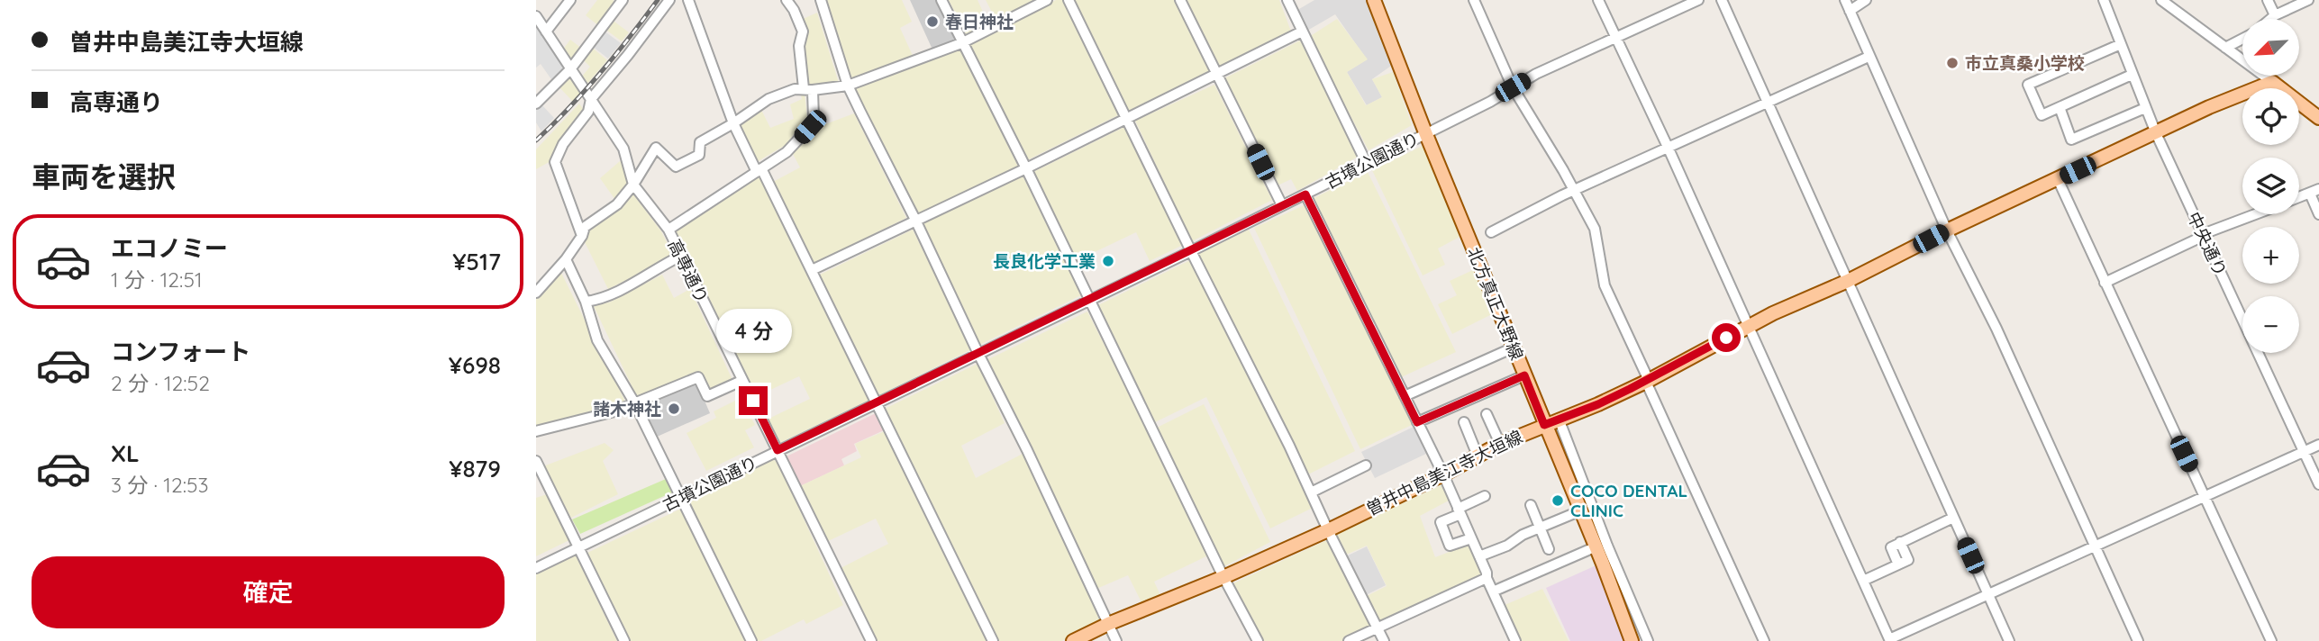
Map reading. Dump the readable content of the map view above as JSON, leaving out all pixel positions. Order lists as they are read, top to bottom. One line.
{"streets":{"main road":["北方真正大野線","曽井中島美江寺大垣線"],"street":["古墳公園通り","中央通り","高専通り"]},"crossings":[["古墳公園通り","高専通り"],["古墳公園通り","北方真正大野線"],["中央通り","曽井中島美江寺大垣線"],["北方真正大野線","曽井中島美江寺大垣線"]],"places":["春日神社","市立真桑小学校","長良化学工業","諸木神社","COCO DENTAL CLINIC"],"north":"bottom left","page":{"banner":["曽井中島美江寺大垣線","高専通り"],"map_buttons":["+","−"],"heading":"車両を選択","list":[{"name":"エコノミー","note":"1 分 · 12:51","value":"¥517"},{"name":"コンフォート","note":"2 分 · 12:52","value":"¥698"},{"name":"XL","note":"3 分 · 12:53","value":"¥879"}],"bubble":"4 分","buttons":"確定"}}
